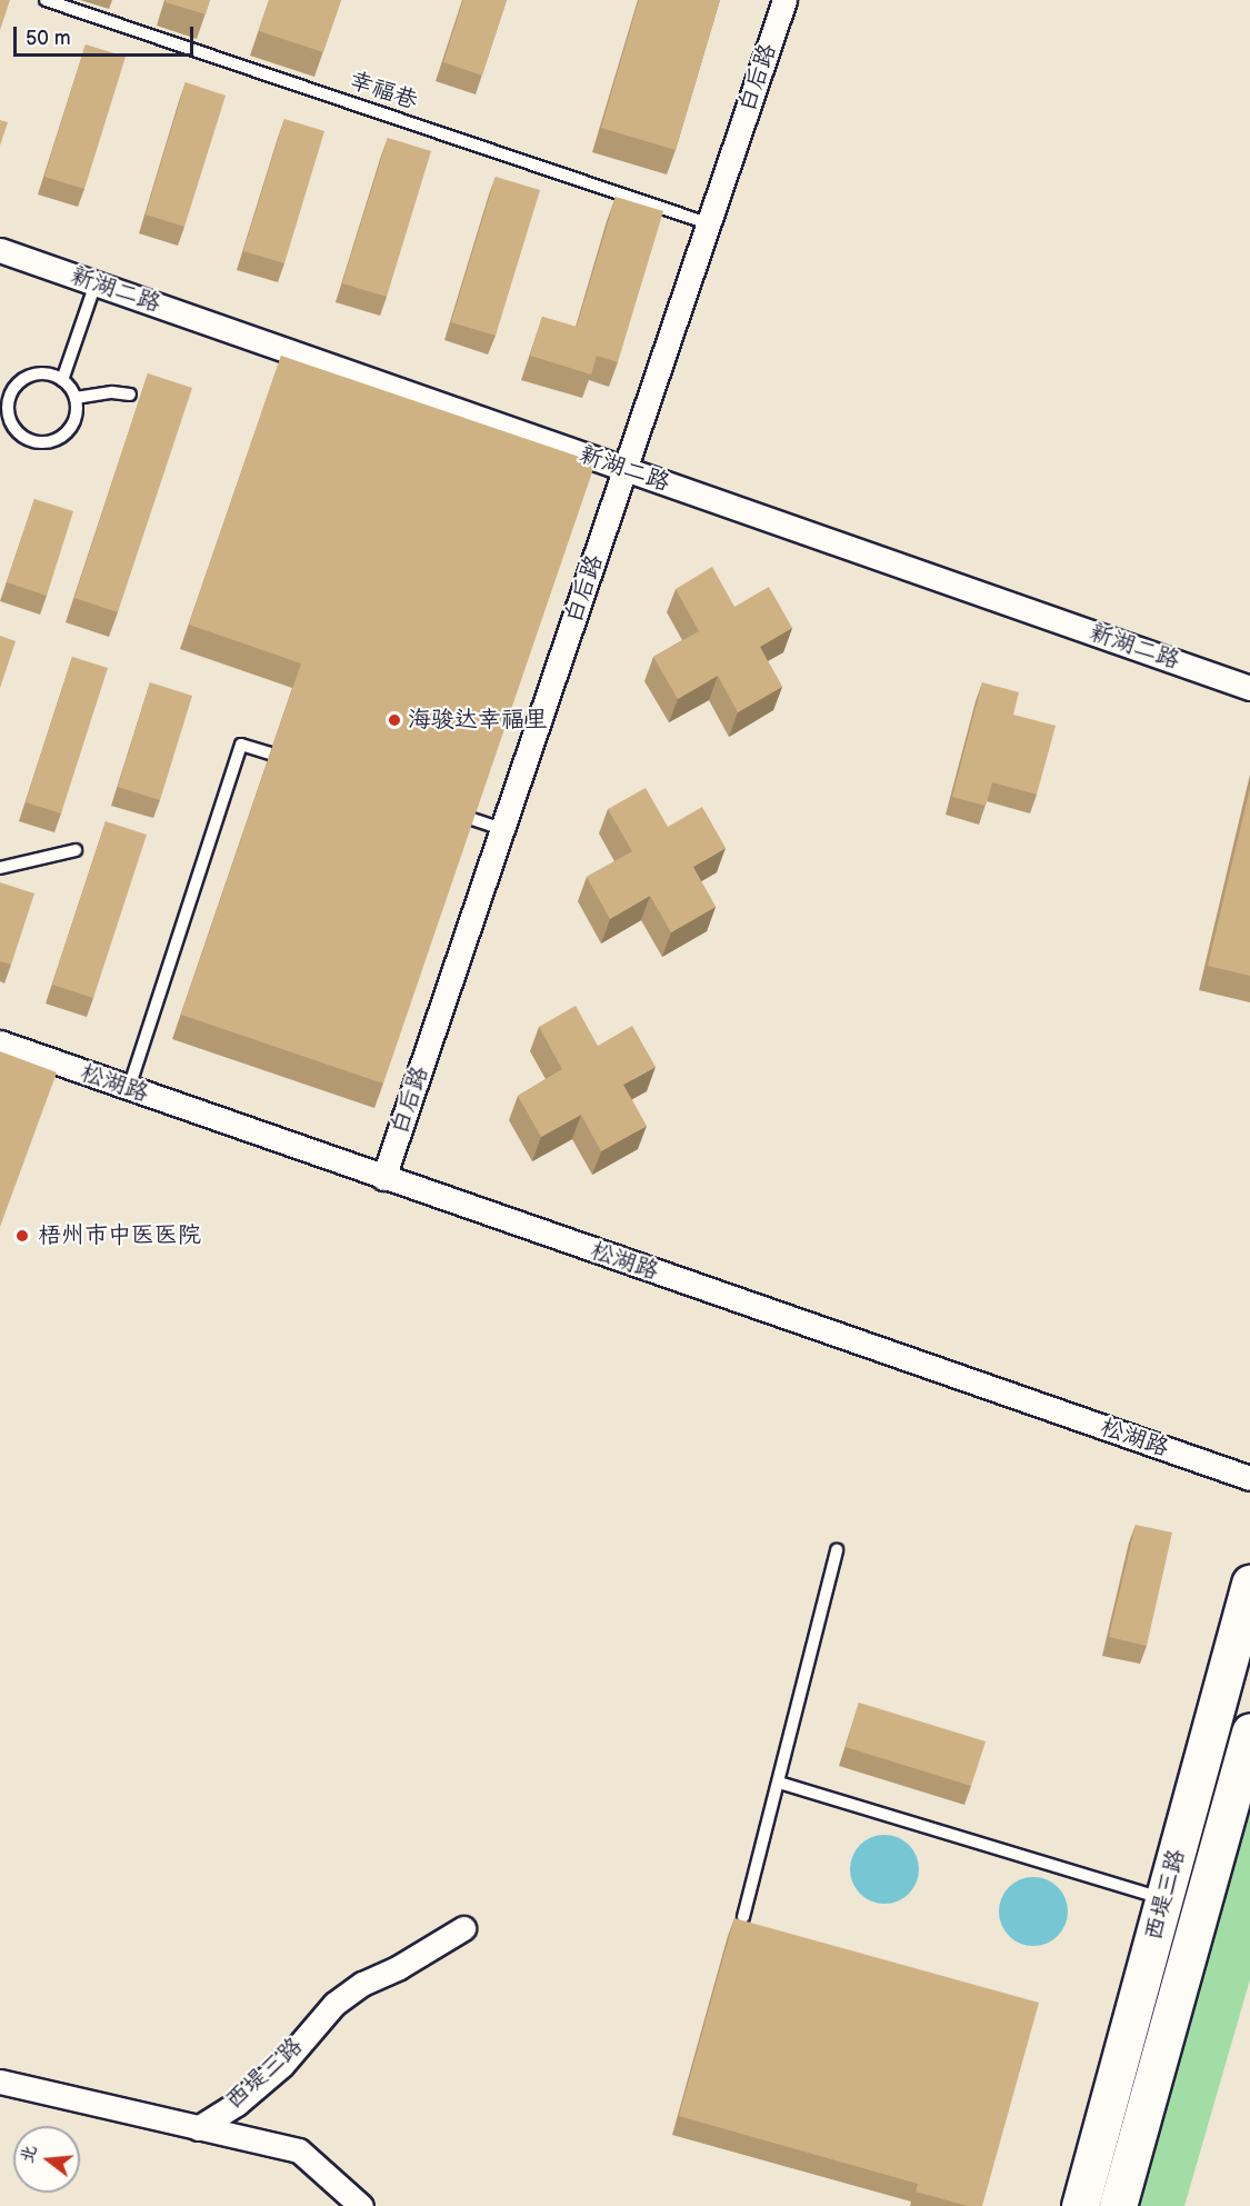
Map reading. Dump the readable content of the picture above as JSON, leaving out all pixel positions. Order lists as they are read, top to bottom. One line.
{"streets":{"main road":["西堤三路"],"street":["白后路","新湖二路","松湖路"],"lane":["幸福巷"]},"crossings":[["白后路","幸福巷"],["白后路","新湖二路"],["白后路","松湖路"]],"places":["海骏达幸福里","梧州市中医医院"],"scale_bar":"50 m","north":"left"}
